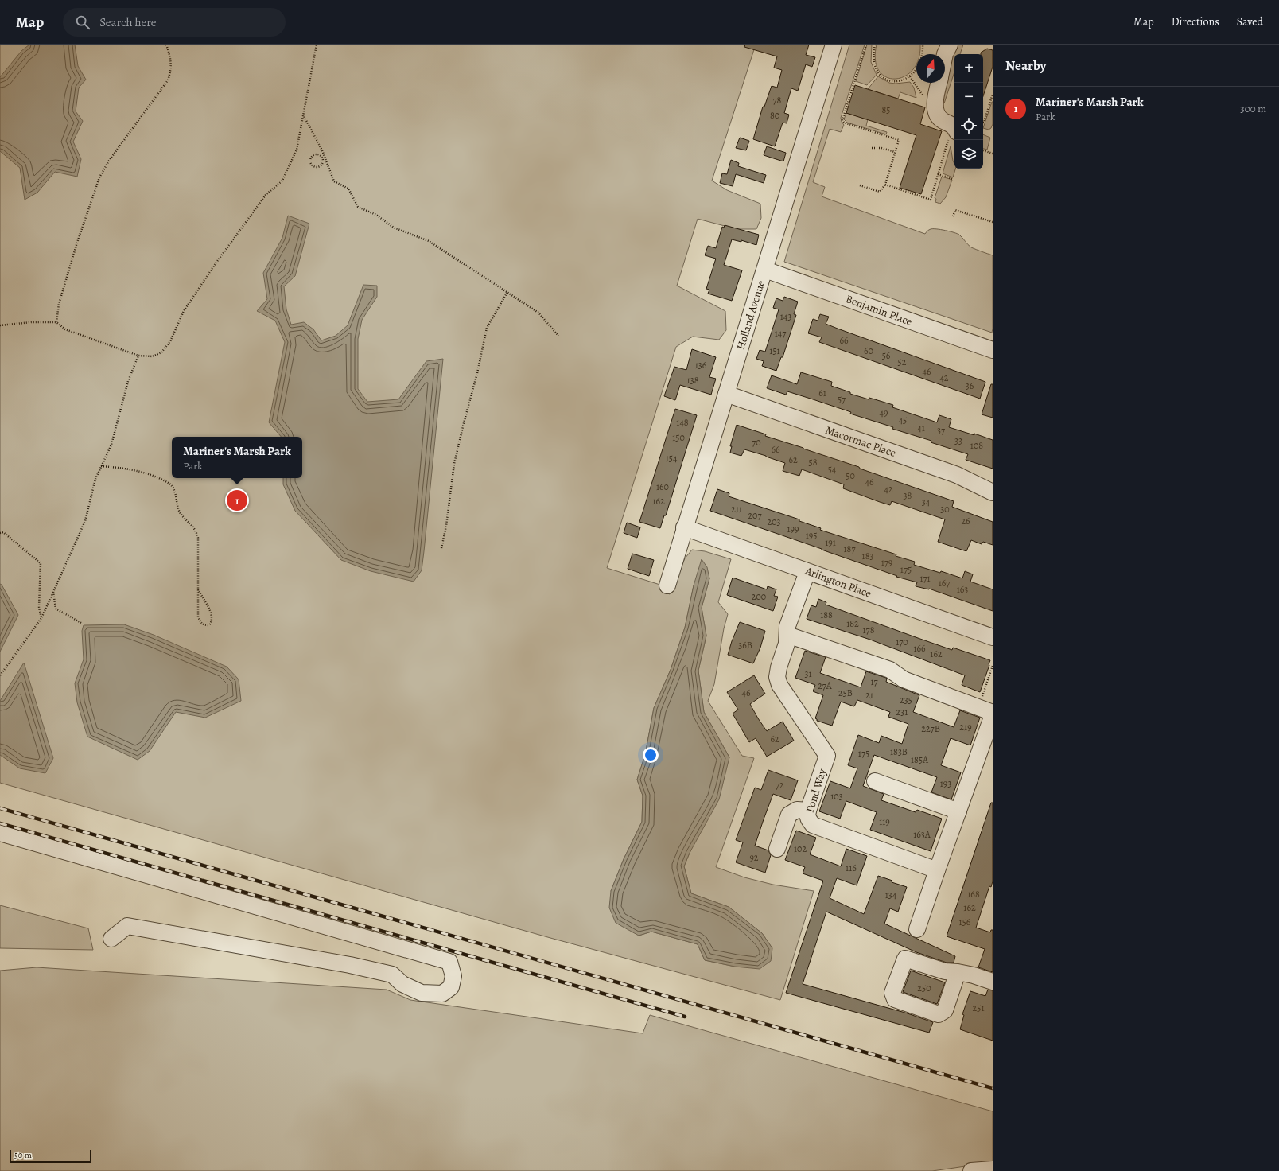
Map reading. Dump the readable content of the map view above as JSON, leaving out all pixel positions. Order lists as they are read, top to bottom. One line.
{"streets":{"street":["Benjamin Place","Holland Avenue","Macormac Place","Arlington Place","Pond Way"]},"crossings":[["Benjamin Place","Holland Avenue"],["Holland Avenue","Macormac Place"],["Holland Avenue","Arlington Place"],["Arlington Place","Pond Way"]],"house_numbers":["78","85","80","143","147","66","151","60","56","52","136","46","42","138","36","61","57","49","45","148","41","37","150","33","70","108","66","154","62","58","54","50","46","160","42","38","162","34","211","30","207","26","203","199","195","191","187","183","179","175","171","167","163","200","188","182","178","170","36B","166","162","31","17","27A","46","25B","21","235","231","219","227B","62","183B","175","185A","193","72","103","119","163A","102","92","116","168","134","162","156","250","251"],"scale_bar":"50 m","north":"top","page":{"header":"Map","search":"Search here","nav":["Map","Directions","Saved"],"heading":"Nearby","map_buttons":["+","−"],"list":[{"mark":"1","name":"Mariner's Marsh Park","note":"Park","value":"300 m"}],"popup":["Mariner's Marsh Park","Park"],"pins":"1","scale":"50 m"}}
